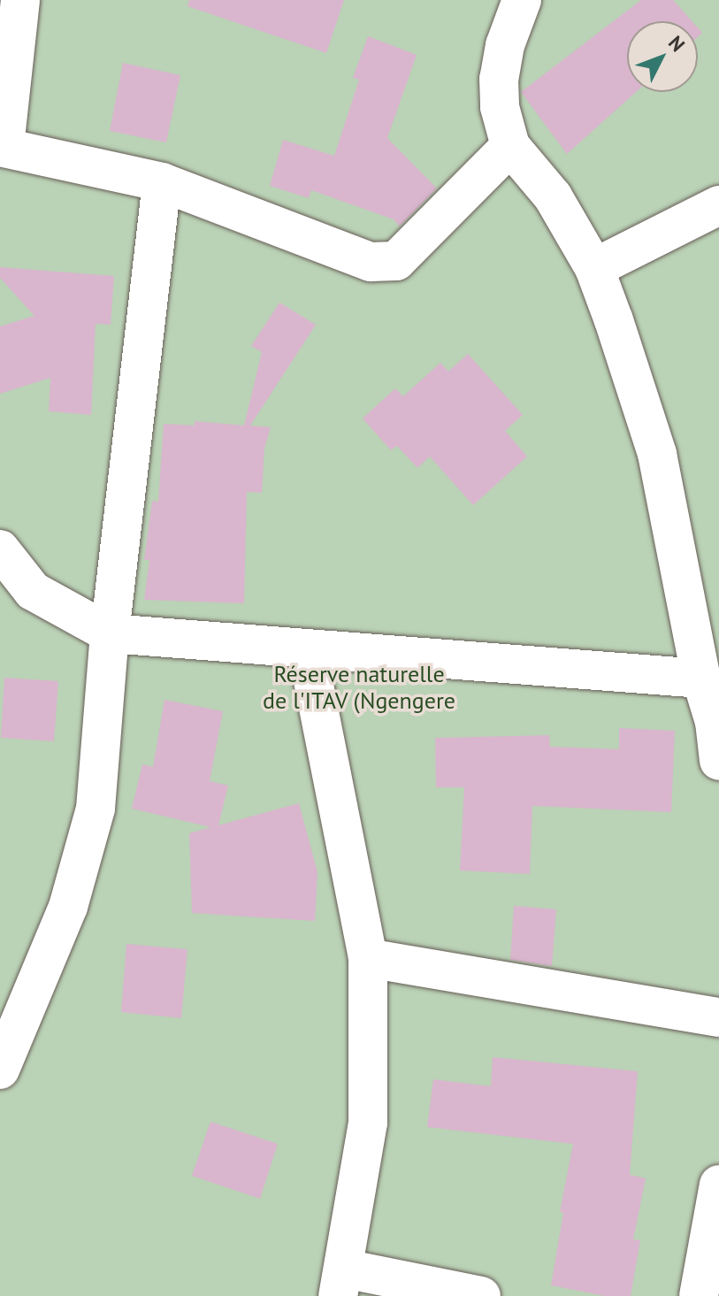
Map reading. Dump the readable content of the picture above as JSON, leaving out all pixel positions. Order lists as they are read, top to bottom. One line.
{"parks":["Réserve naturelle de l'ITAV (Ngengere"],"north":"top right"}
